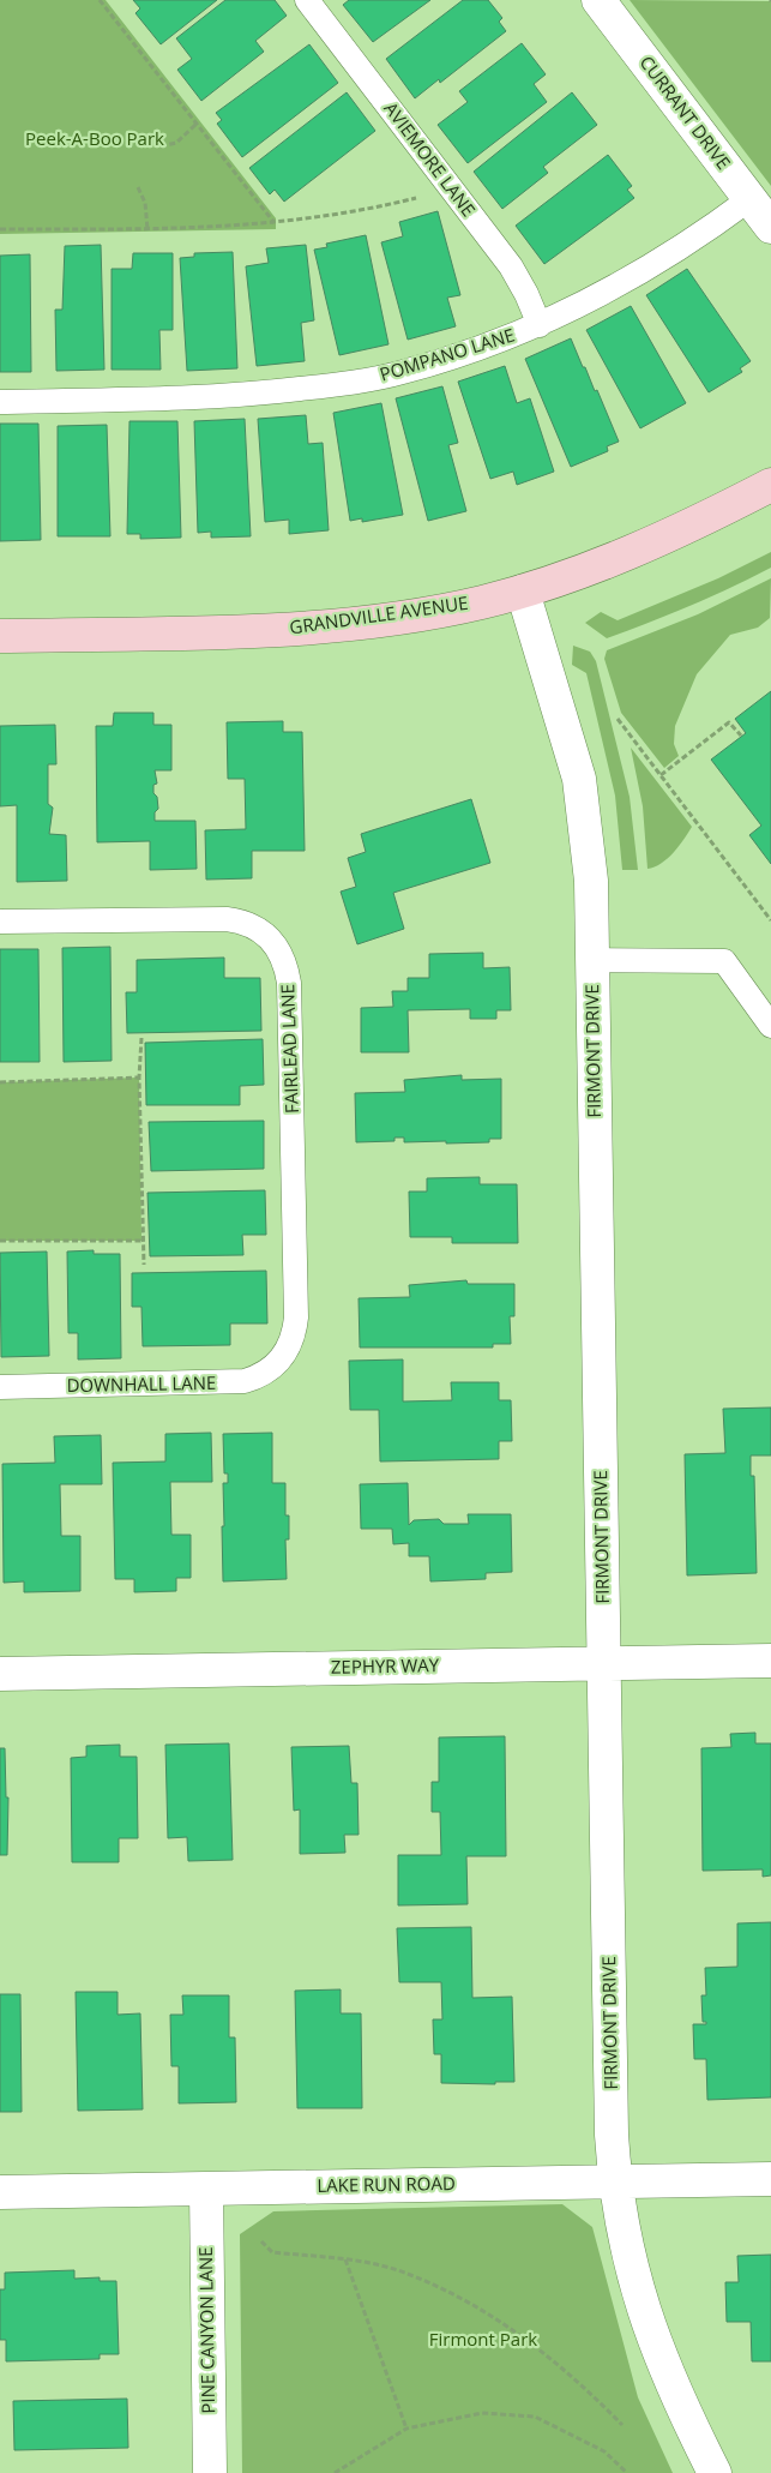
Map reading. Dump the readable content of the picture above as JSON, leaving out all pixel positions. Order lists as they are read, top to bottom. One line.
{"streets":{"street":["CURRANT DRIVE","GRANDVILLE AVENUE","FIRMONT DRIVE","ZEPHYR WAY","LAKE RUN ROAD","PINE CANYON LANE"],"lane":["AVIEMORE LANE","POMPANO LANE","FAIRLEAD LANE","DOWNHALL LANE"]},"crossings":[["CURRANT DRIVE","POMPANO LANE"],["AVIEMORE LANE","POMPANO LANE"],["GRANDVILLE AVENUE","FIRMONT DRIVE"],["FAIRLEAD LANE","DOWNHALL LANE"],["FIRMONT DRIVE","ZEPHYR WAY"],["FIRMONT DRIVE","LAKE RUN ROAD"],["LAKE RUN ROAD","PINE CANYON LANE"]],"parks":["Peek-A-Boo Park","Firmont Park"]}
